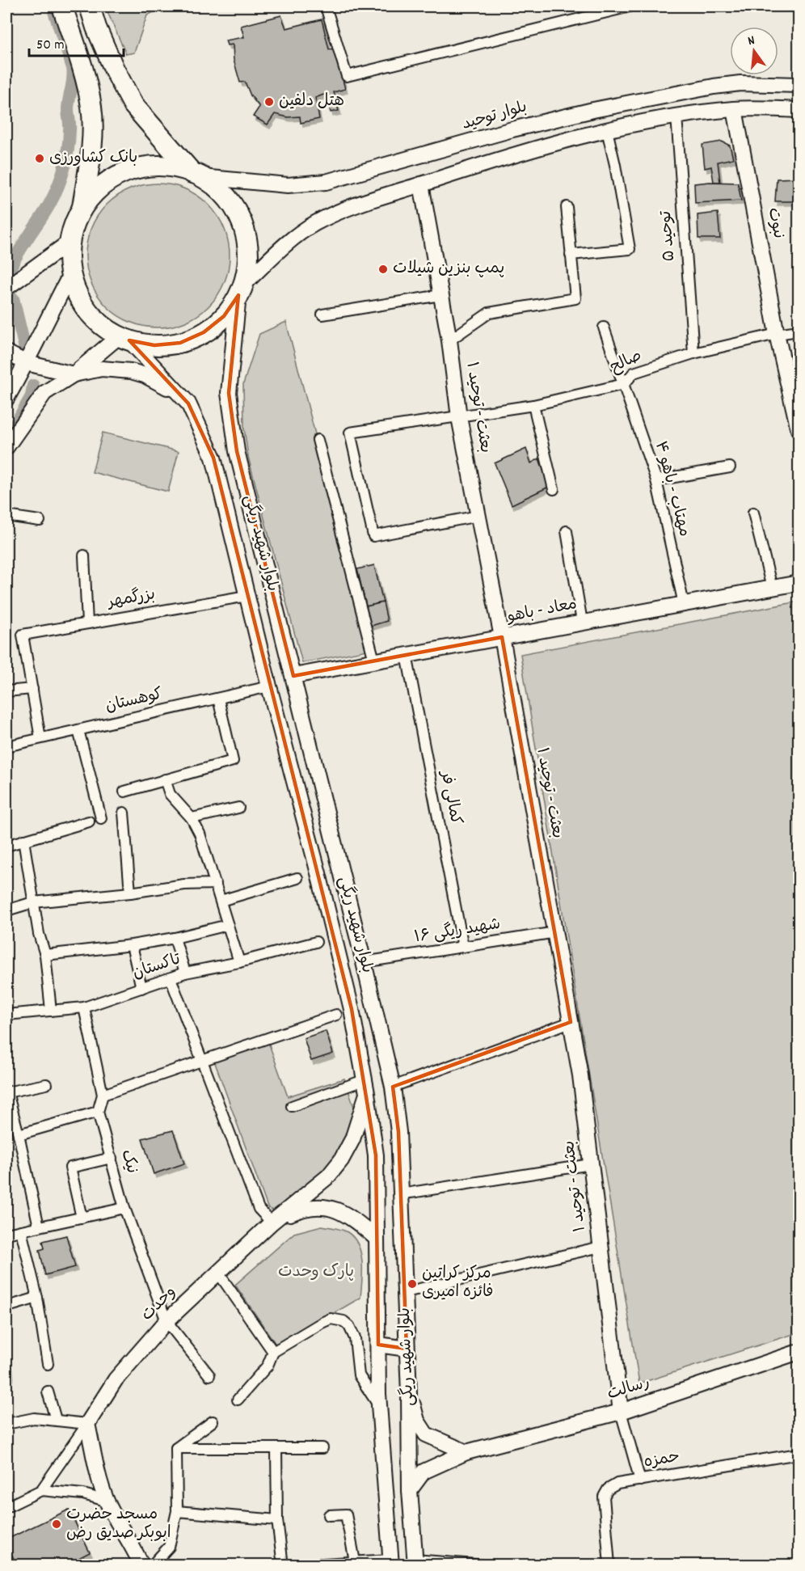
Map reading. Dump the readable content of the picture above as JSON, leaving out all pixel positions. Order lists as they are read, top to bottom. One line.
{"streets":{"street":["بلوار توحید","نبوت","توحید ۵","صالح","بعثت - توحید ۱","مهتاب - باهو ۴","بلوار شهید ریگی","بزرگمهر","معاد - باهو","کوهستان","کمالی فر","شهید ریگی ۱۶","تاکستان","نیک","وحدت","رسالت","حمزه"]},"crossings":[["نبوت","صالح"],["توحید ۵","صالح"],["صالح","بعثت - توحید ۱"],["صالح","مهتاب - باهو ۴"],["بعثت - توحید ۱","معاد - باهو"],["بعثت - توحید ۱","شهید ریگی ۱۶"],["بعثت - توحید ۱","رسالت"],["مهتاب - باهو ۴","معاد - باهو"],["بلوار شهید ریگی","بزرگمهر"],["بلوار شهید ریگی","معاد - باهو"],["بلوار شهید ریگی","کوهستان"],["بلوار شهید ریگی","شهید ریگی ۱۶"],["بلوار شهید ریگی","رسالت"],["معاد - باهو","کمالی فر"],["کمالی فر","شهید ریگی ۱۶"],["نیک","وحدت"]],"parks":["پارک وحدت"],"places":["هتل دلفین","بانک کشاورزی","پمپ بنزین شیلات","مرکز کراتین فائزه امیری","مسجد حضرت ابوبکر صدیق رض"],"scale_bar":"50 m","north":"top"}
